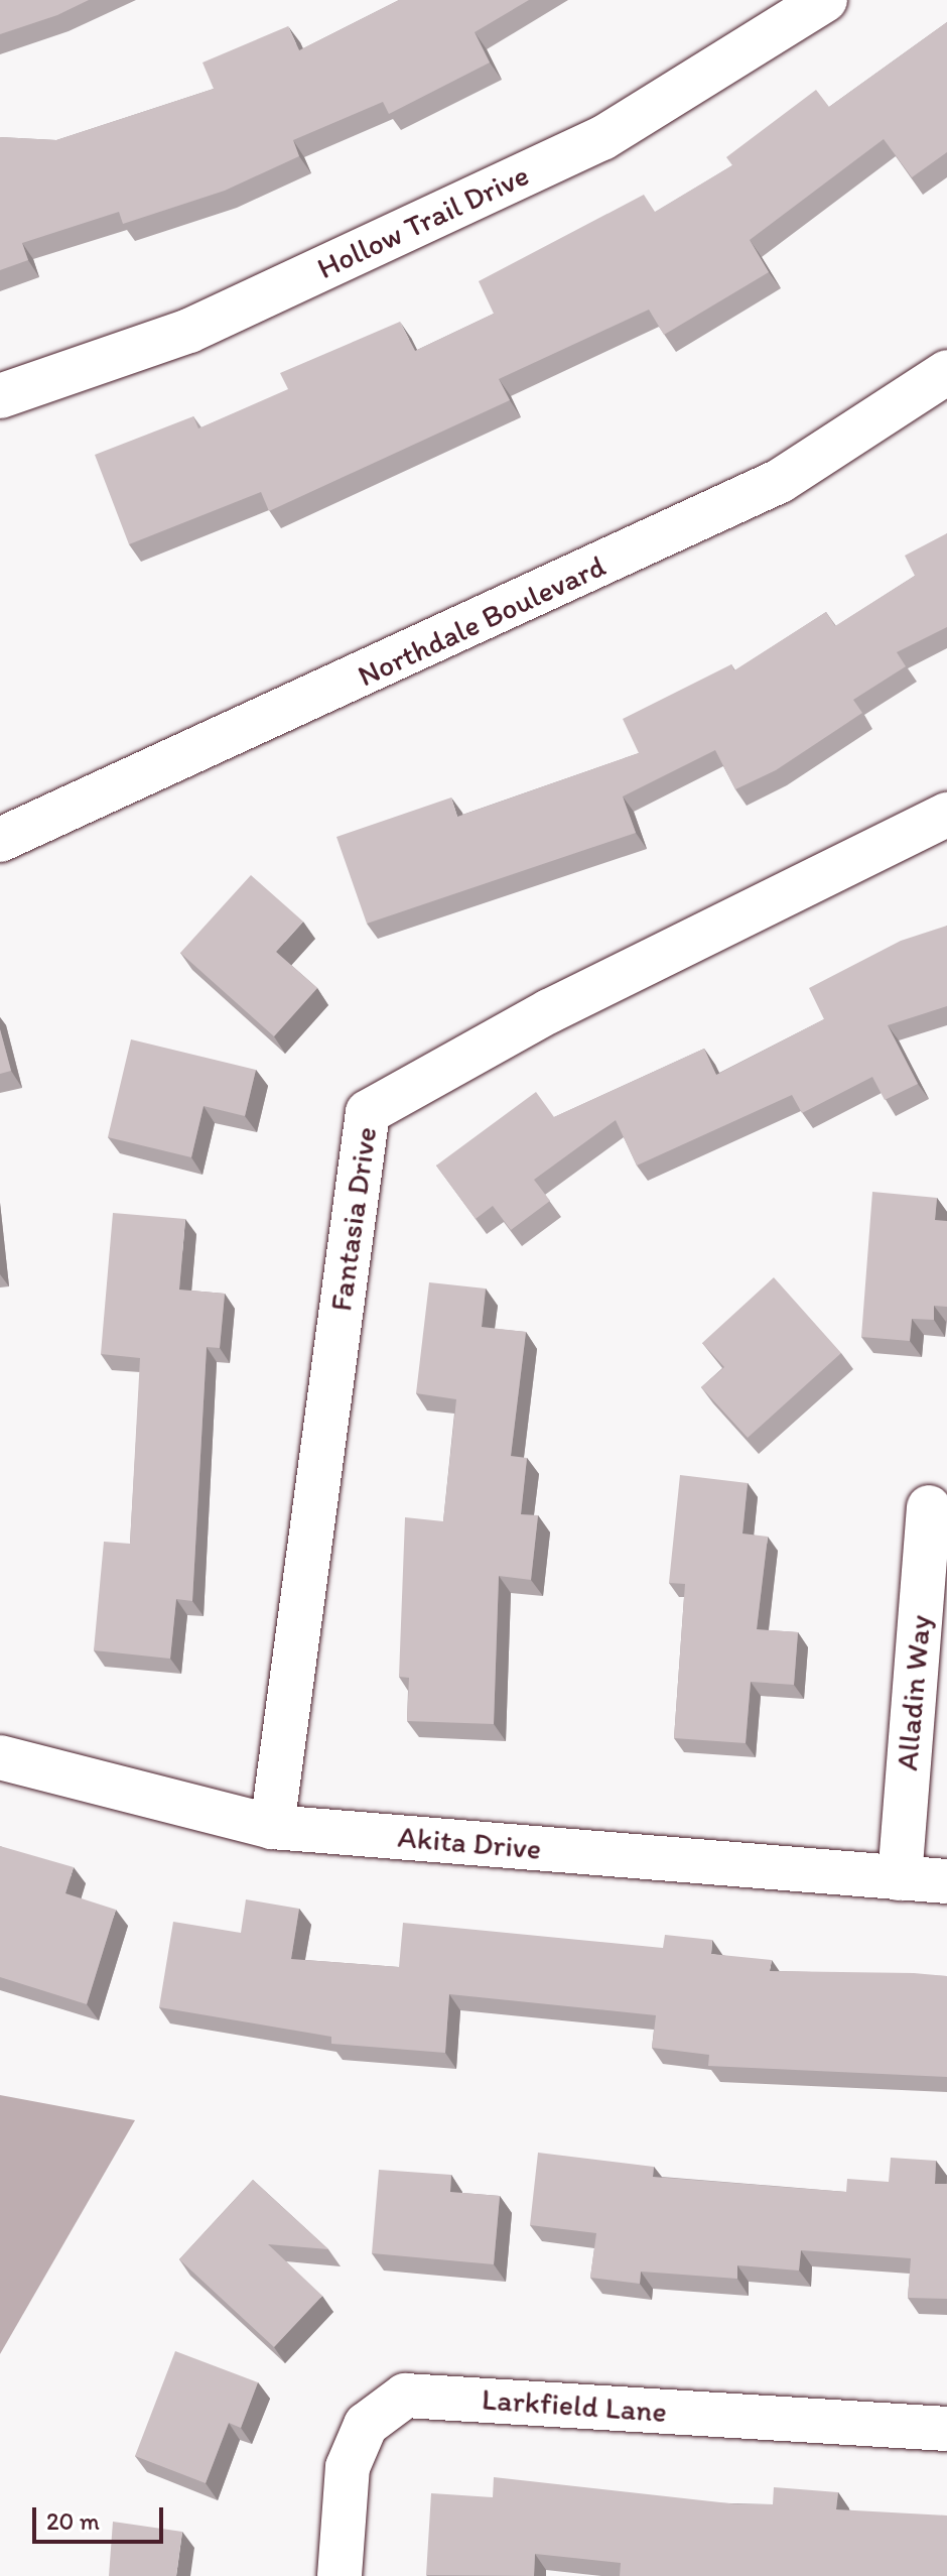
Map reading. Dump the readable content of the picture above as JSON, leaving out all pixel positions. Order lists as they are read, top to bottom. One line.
{"streets":{"street":["Hollow Trail Drive","Northdale Boulevard","Fantasia Drive","Alladin Way","Akita Drive","Larkfield Lane"]},"crossings":[["Fantasia Drive","Akita Drive"],["Alladin Way","Akita Drive"]],"scale_bar":"20 m"}
